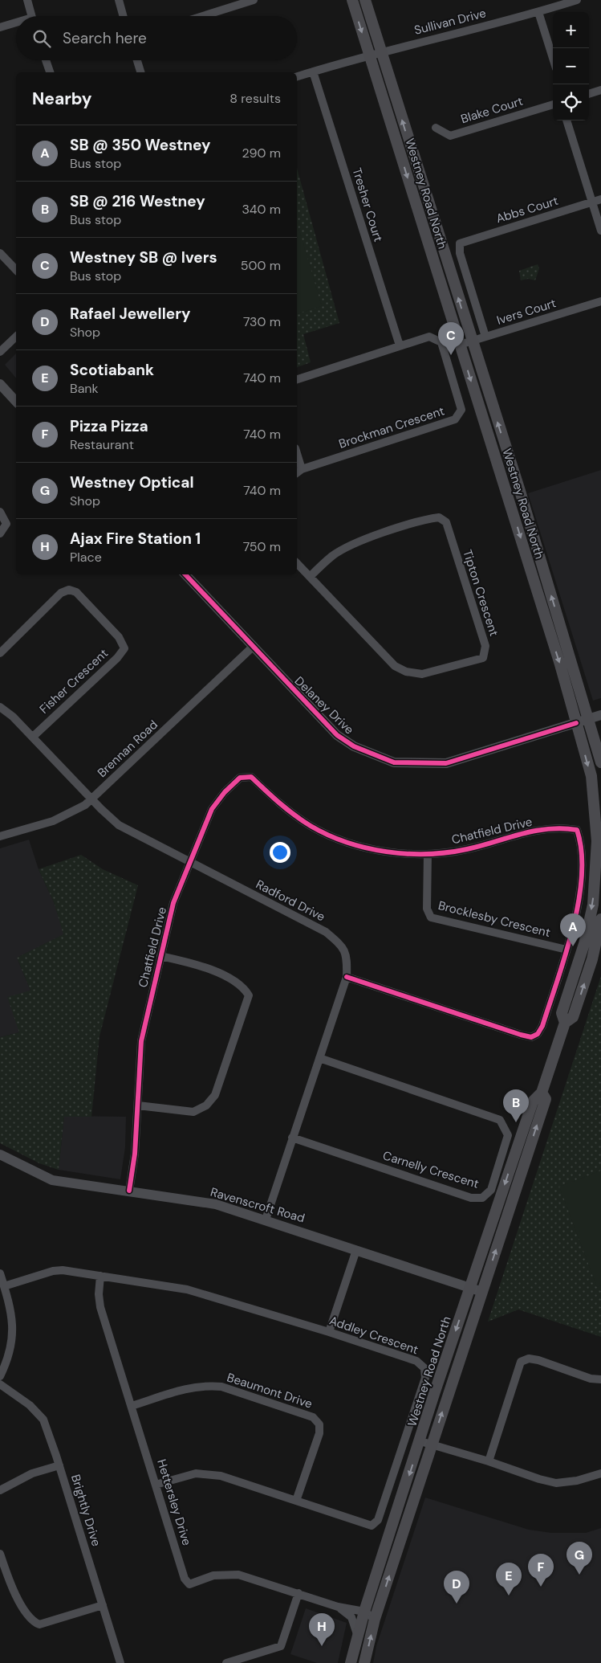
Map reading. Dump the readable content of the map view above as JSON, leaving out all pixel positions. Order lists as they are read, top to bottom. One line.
{"streets":{"main road":["Westney Road North"],"street":["Sullivan Drive","Blake Court","Tresher Court","Abbs Court","Ivers Court","Brockman Crescent","Tipton Crescent","Fisher Crescent","Delaney Drive","Brennan Road","Chatfield Drive","Radford Drive","Brocklesby Crescent","Carnelly Crescent","Ravenscroft Road","Addley Crescent","Beaumont Drive","Hettersley Drive","Brightly Drive"]},"crossings":[["Sullivan Drive","Westney Road North"],["Sullivan Drive","Tresher Court"],["Westney Road North","Ivers Court"],["Westney Road North","Delaney Drive"],["Westney Road North","Ravenscroft Road"],["Westney Road North","Hettersley Drive"],["Tresher Court","Brockman Crescent"],["Abbs Court","Ivers Court"],["Fisher Crescent","Radford Drive"],["Delaney Drive","Brennan Road"],["Brennan Road","Radford Drive"],["Chatfield Drive","Radford Drive"],["Chatfield Drive","Brocklesby Crescent"],["Chatfield Drive","Ravenscroft Road"],["Radford Drive","Carnelly Crescent"],["Radford Drive","Ravenscroft Road"],["Addley Crescent","Beaumont Drive"],["Addley Crescent","Hettersley Drive"],["Beaumont Drive","Hettersley Drive"]],"page":{"map_buttons":["+","−"],"search":"Search here","heading":["Nearby","8 results"],"list":[{"mark":"A","name":"SB @ 350 Westney","note":"Bus stop","value":"290 m"},{"mark":"B","name":"SB @ 216 Westney","note":"Bus stop","value":"340 m"},{"mark":"C","name":"Westney SB @ Ivers","note":"Bus stop","value":"500 m"},{"mark":"D","name":"Rafael Jewellery","note":"Shop","value":"730 m"},{"mark":"E","name":"Scotiabank","note":"Bank","value":"740 m"},{"mark":"F","name":"Pizza Pizza","note":"Restaurant","value":"740 m"},{"mark":"G","name":"Westney Optical","note":"Shop","value":"740 m"},{"mark":"H","name":"Ajax Fire Station 1","note":"Place","value":"750 m"}],"pins":["C","A","B","G","F","E","D","H"]}}
